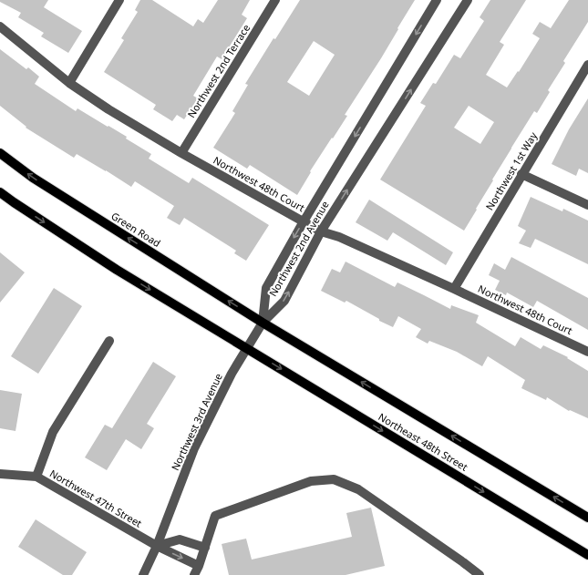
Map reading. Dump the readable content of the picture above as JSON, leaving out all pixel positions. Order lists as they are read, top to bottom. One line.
{"streets":{"main road":["Green Road","Northeast 48th Street"],"street":["Northwest 2nd Terrace","Northwest 1st Way","Northwest 48th Court","Northwest 2nd Avenue","Northwest 3rd Avenue","Northwest 47th Street"]},"crossings":[["Northwest 2nd Terrace","Northwest 48th Court"],["Northwest 1st Way","Northwest 48th Court"],["Northwest 48th Court","Northwest 2nd Avenue"],["Green Road","Northwest 2nd Avenue"],["Green Road","Northwest 3rd Avenue"],["Green Road","Northeast 48th Street"],["Northwest 2nd Avenue","Northwest 3rd Avenue"],["Northwest 2nd Avenue","Northeast 48th Street"],["Northwest 3rd Avenue","Northeast 48th Street"],["Northwest 3rd Avenue","Northwest 47th Street"]]}
